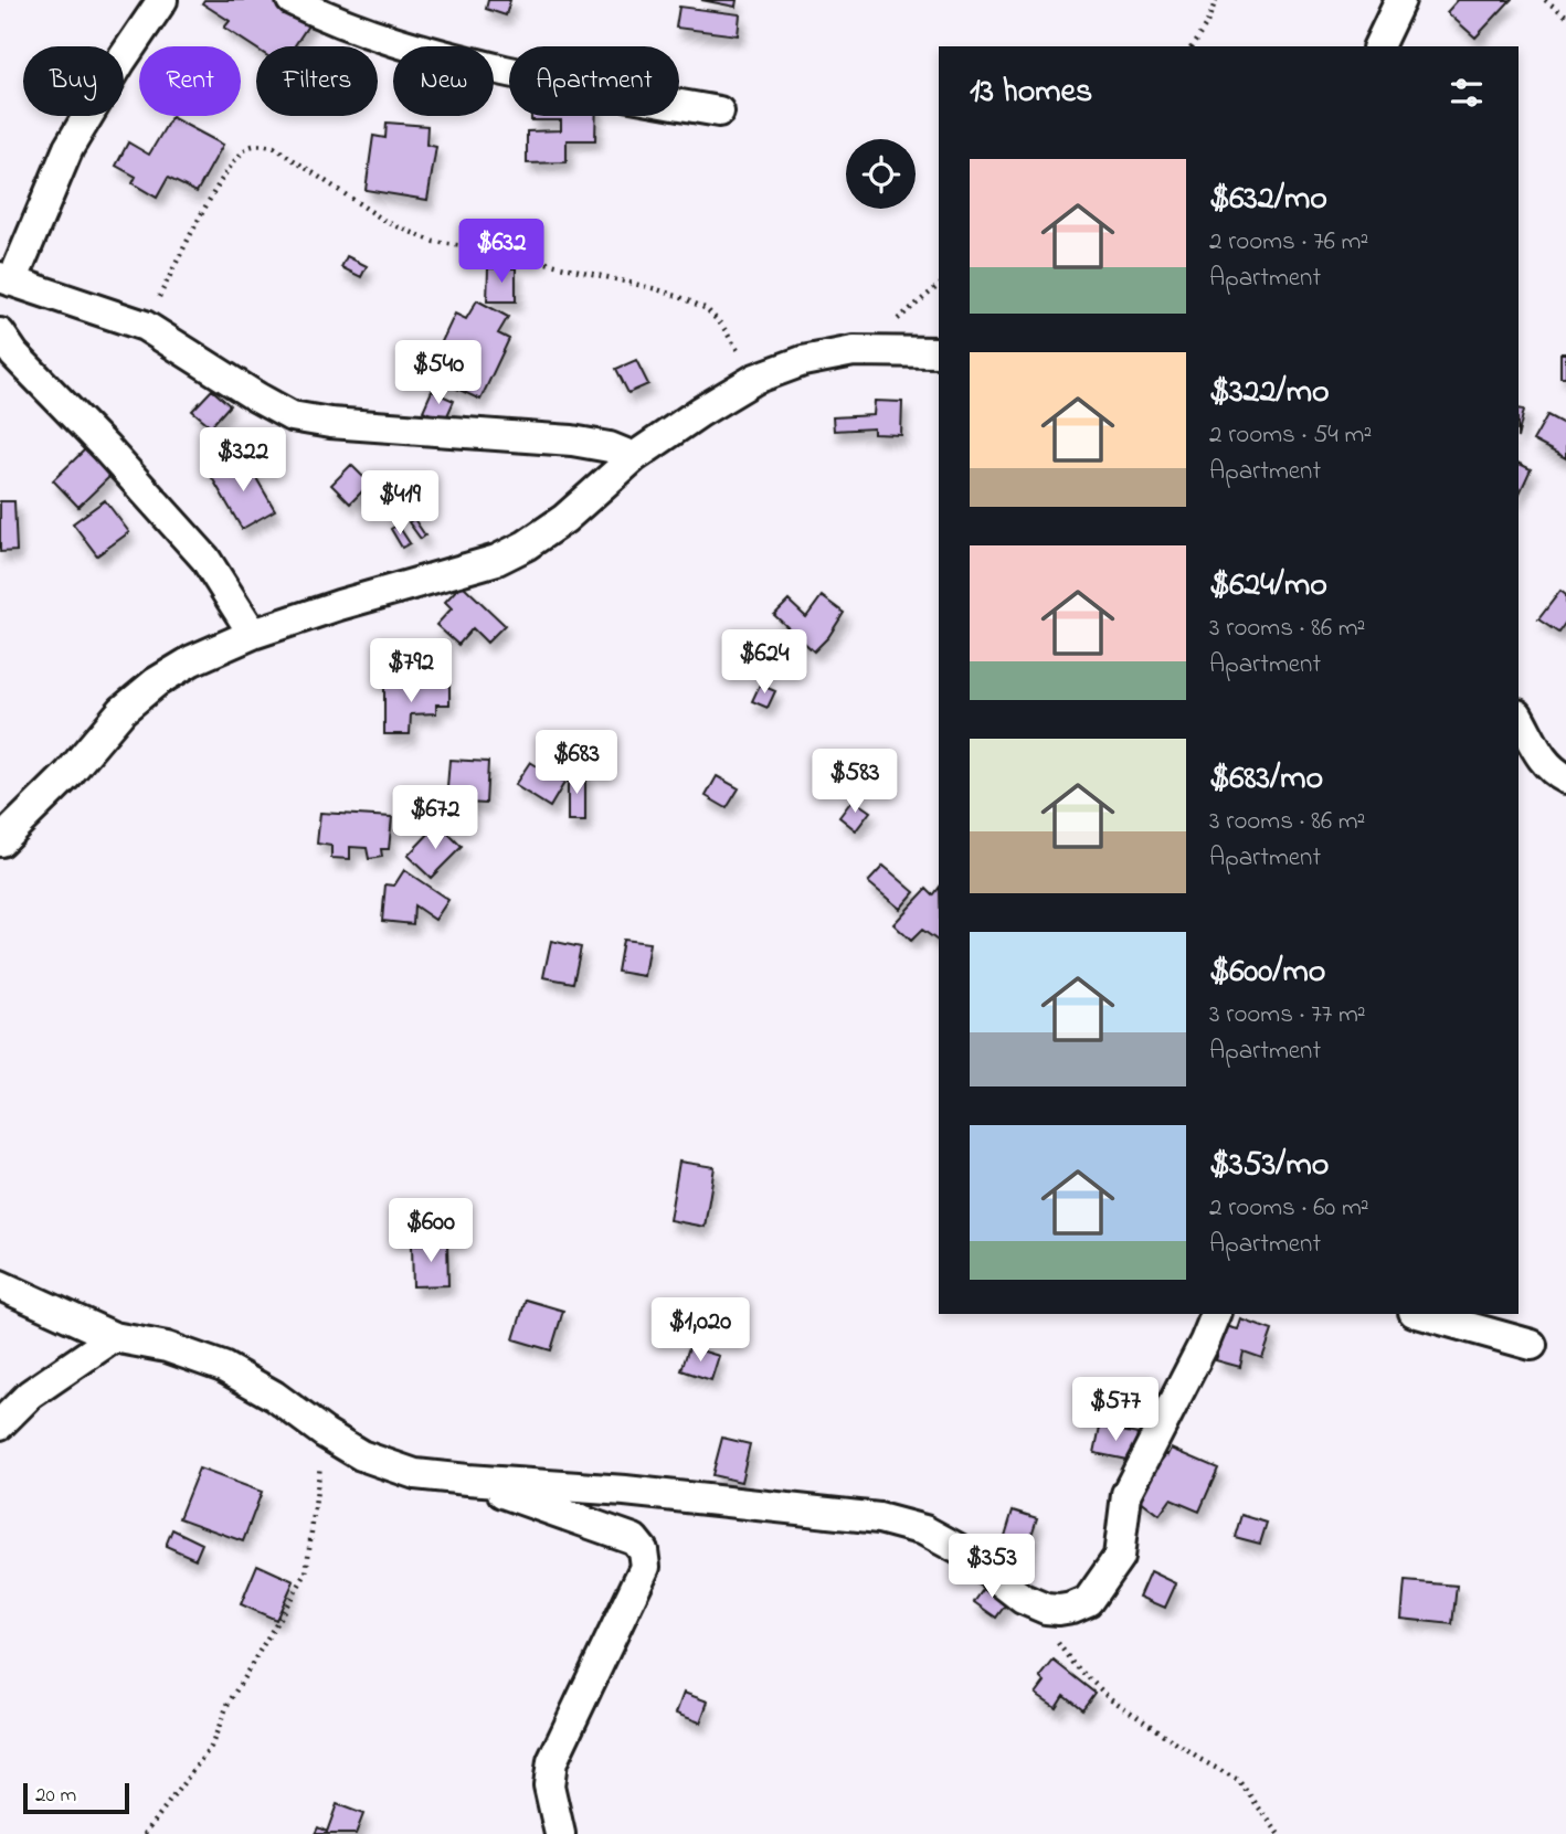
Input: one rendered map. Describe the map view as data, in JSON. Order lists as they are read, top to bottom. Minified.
{"scale_bar":"20 m","page":{"chip":["Buy","Rent","Filters","New","Apartment"],"heading":"13 homes","list":[{"name":"$632/mo","note":"2 rooms · 76 m² · Apartment"},{"name":"$322/mo","note":"2 rooms · 54 m² · Apartment"},{"name":"$624/mo","note":"3 rooms · 86 m² · Apartment"},{"name":"$683/mo","note":"3 rooms · 86 m² · Apartment"},{"name":"$600/mo","note":"3 rooms · 77 m² · Apartment"},{"name":"$353/mo","note":"2 rooms · 60 m² · Apartment"}],"price":["$632","$540","$322","$419","$624","$792","$683","$583","$672","$600","$1,020","$577","$353"],"scale":"20 m"}}
